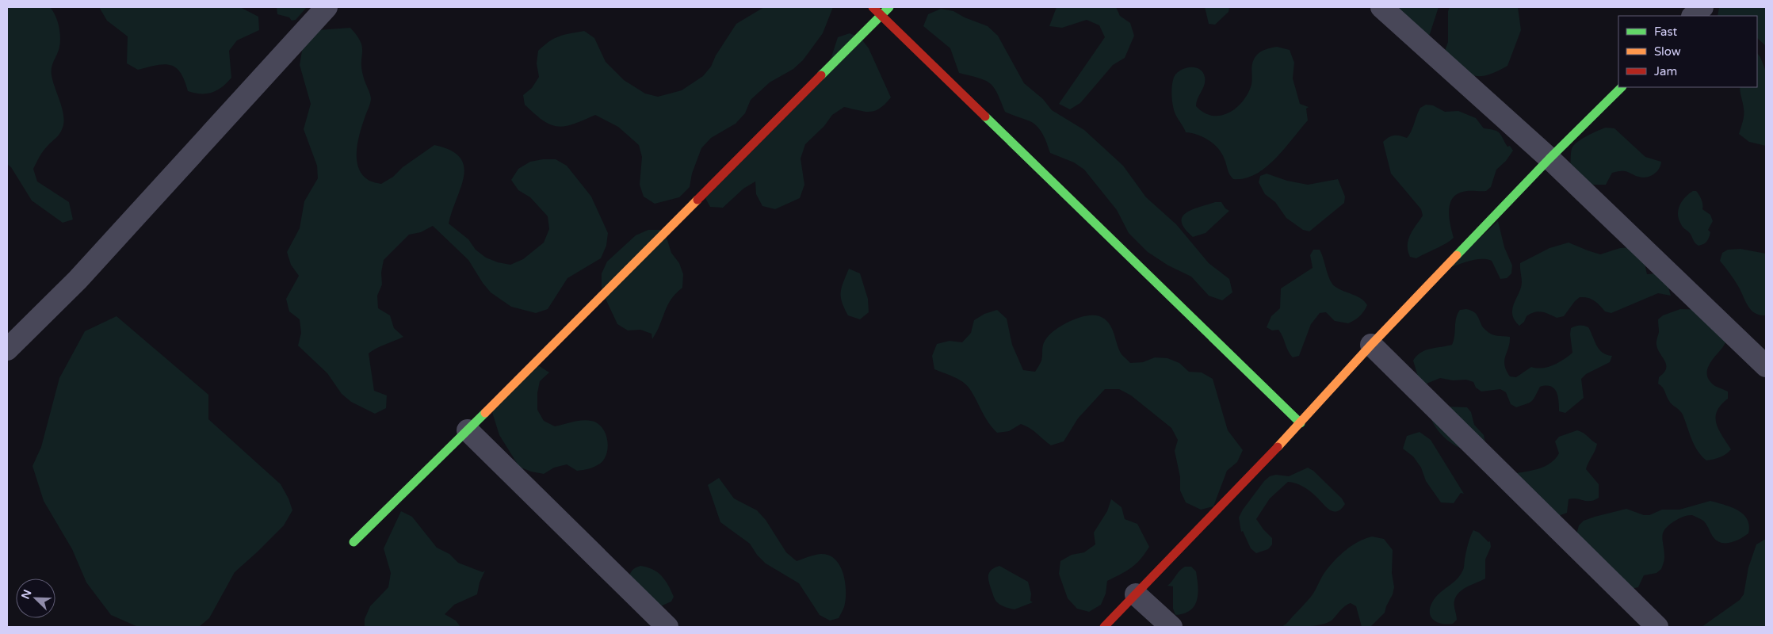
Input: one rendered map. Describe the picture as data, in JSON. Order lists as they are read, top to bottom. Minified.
{"legend":["Fast","Slow","Jam"],"north":"top left"}
